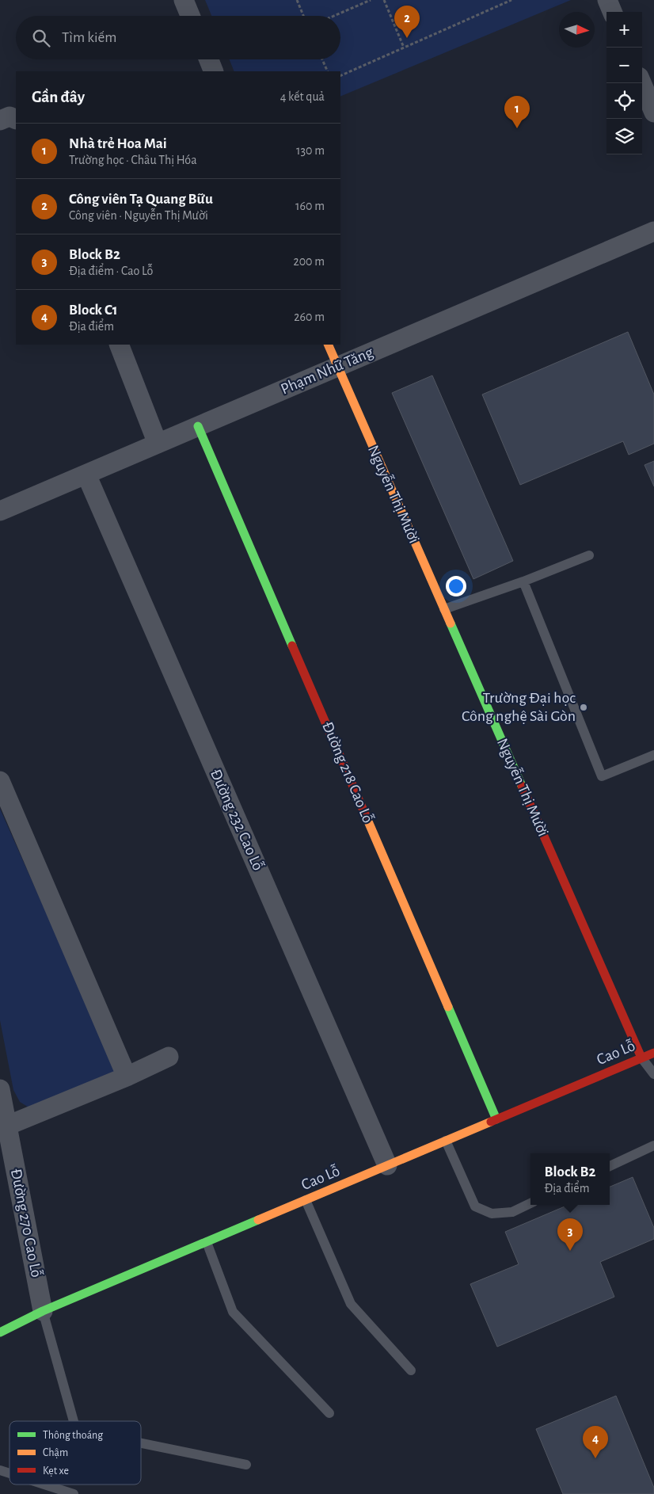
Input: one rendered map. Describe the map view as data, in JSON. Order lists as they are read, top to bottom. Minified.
{"streets":{"street":["Phạm Nhữ Tăng","Nguyễn Thị Mười","Đường 218 Cao Lỗ","Đường 232 Cao Lỗ","Cao Lỗ","Đường 270 Cao Lỗ"]},"crossings":[["Phạm Nhữ Tăng","Nguyễn Thị Mười"],["Phạm Nhữ Tăng","Đường 218 Cao Lỗ"],["Phạm Nhữ Tăng","Đường 232 Cao Lỗ"],["Nguyễn Thị Mười","Cao Lỗ"],["Đường 218 Cao Lỗ","Cao Lỗ"],["Đường 232 Cao Lỗ","Cao Lỗ"],["Cao Lỗ","Đường 270 Cao Lỗ"]],"places":["Trường Đại học Công nghệ Sài Gòn"],"legend":["Thông thoáng","Chậm","Kẹt xe"],"north":"right","page":{"pins":["2","1","3","4"],"map_buttons":["+","−"],"search":"Tìm kiếm","heading":["Gần đây","4 kết quả"],"list":[{"mark":"1","name":"Nhà trẻ Hoa Mai","note":"Trường học · Châu Thị Hóa","value":"130 m"},{"mark":"2","name":"Công viên Tạ Quang Bữu","note":"Công viên · Nguyễn Thị Mười","value":"160 m"},{"mark":"3","name":"Block B2","note":"Địa điểm · Cao Lỗ","value":"200 m"},{"mark":"4","name":"Block C1","note":"Địa điểm","value":"260 m"}],"popup":["Block B2","Địa điểm"]}}
